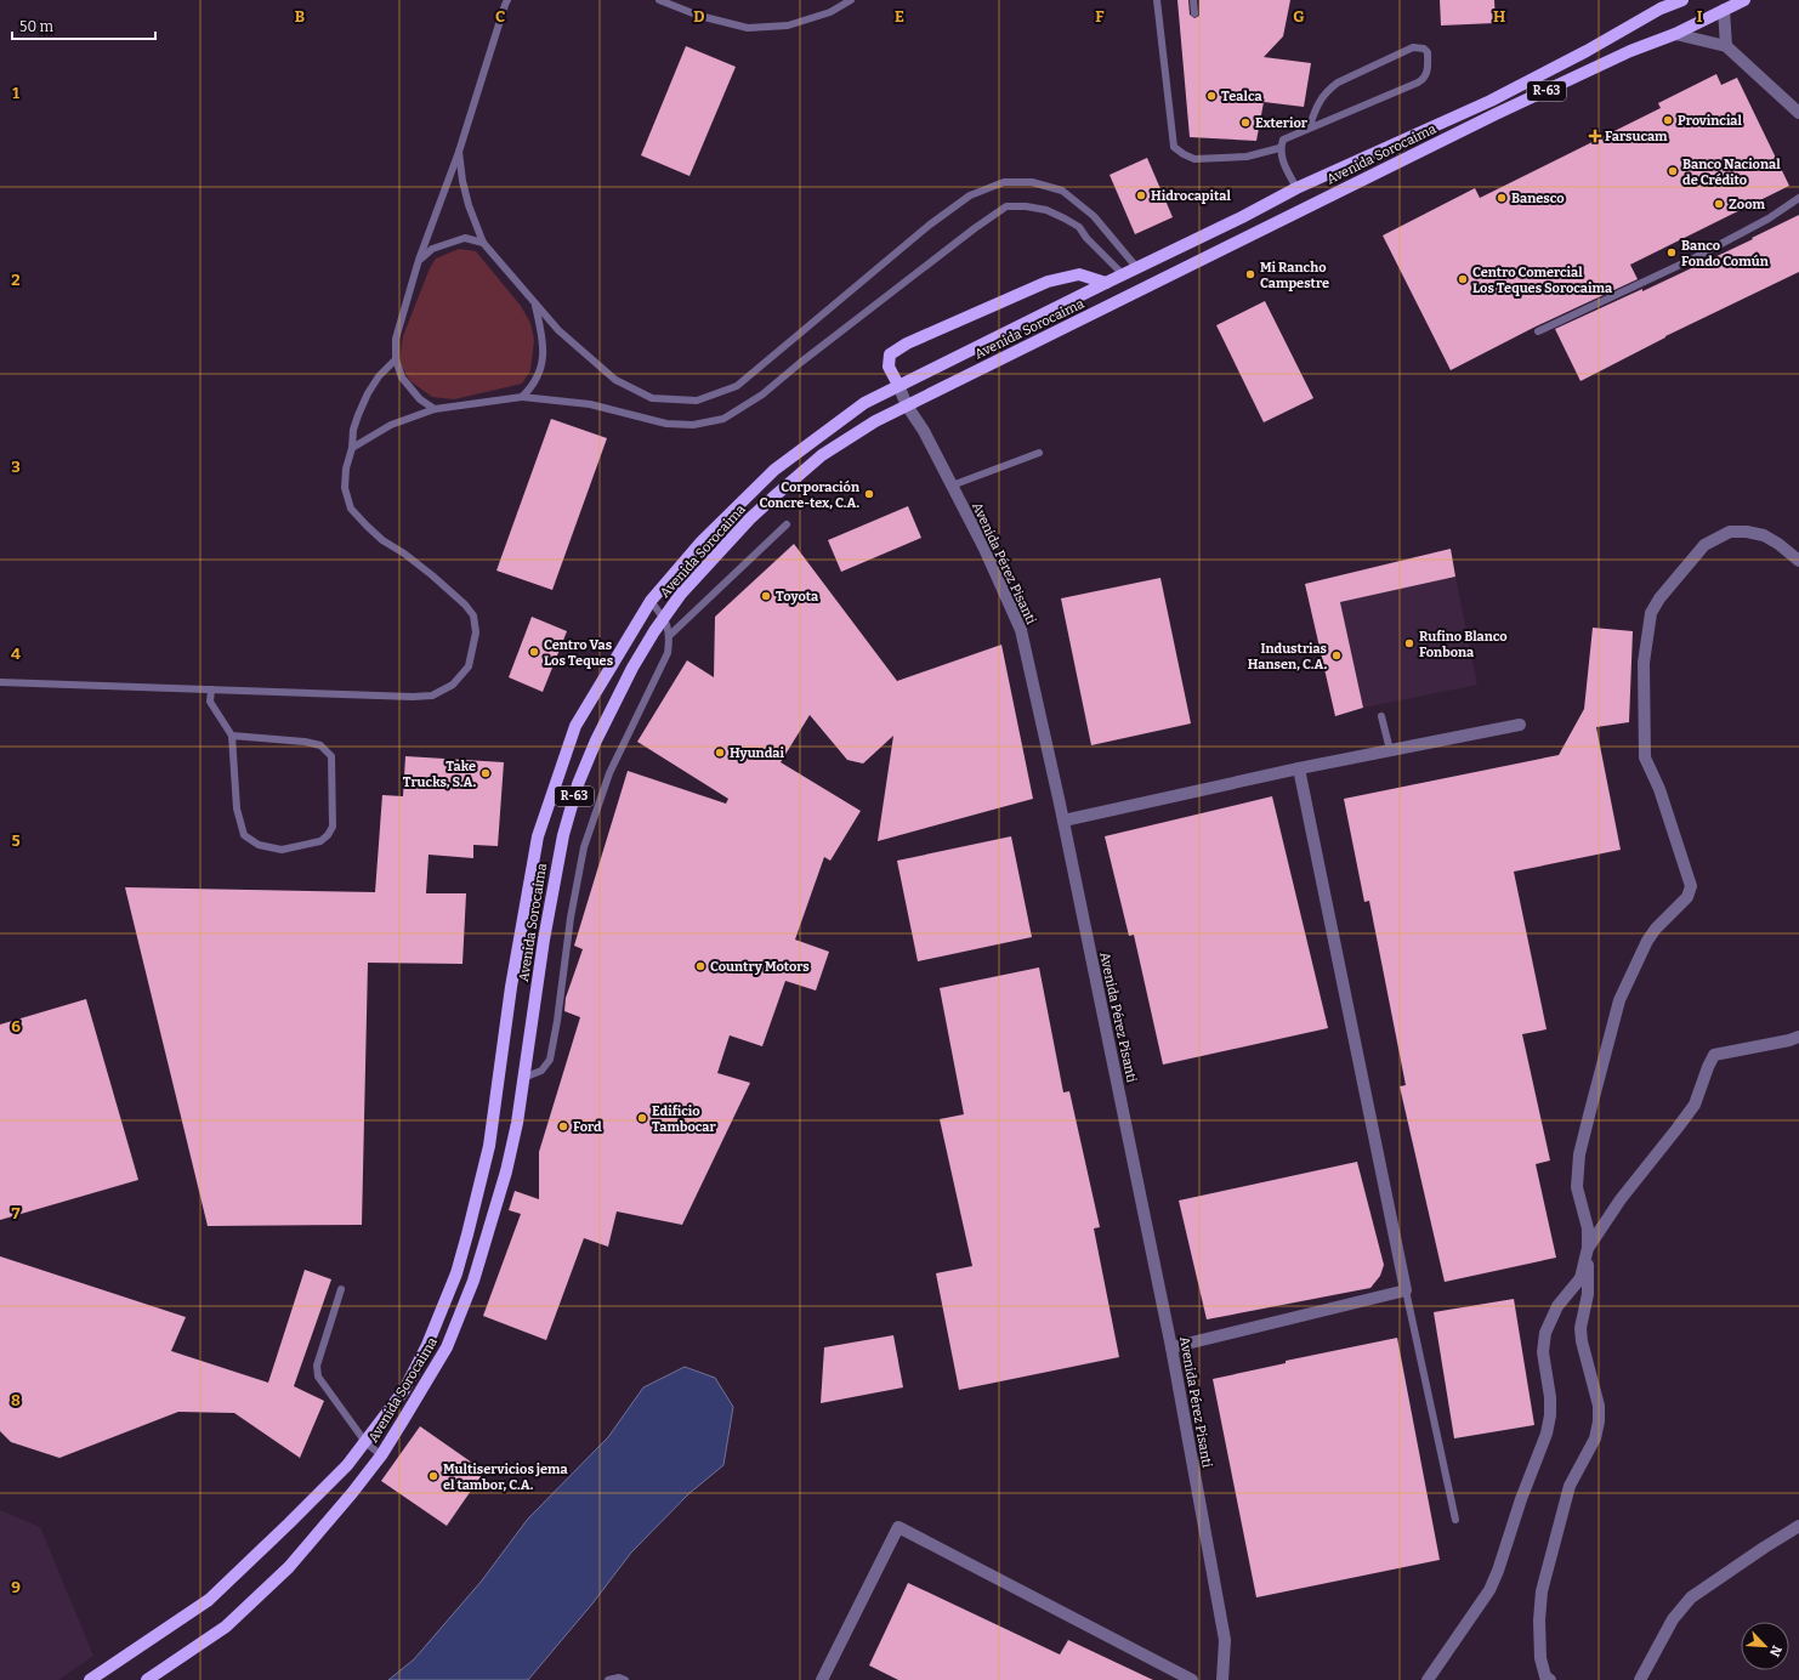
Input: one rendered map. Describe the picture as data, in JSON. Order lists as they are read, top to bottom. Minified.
{"streets":{"main road":["R-63","Avenida Sorocaima"],"street":["Avenida Pérez Pisanti"]},"crossings":[["Avenida Sorocaima","Avenida Pérez Pisanti"]],"places":{"other":["Tealca","Provincial","Exterior","Banco Nacional de Crédito","Hidrocapital","Banesco","Zoom","Banco Fondo Común","Mi Rancho Campestre","Centro Comercial Los Teques Sorocaima","Corporación Concre-tex, C.A.","Toyota","Rufino Blanco Fonbona","Centro Vas Los Teques","Industrias Hansen, C.A.","Hyundai","Take Trucks, S.A.","Country Motors","Edificio Tambocar","Ford","Multiservicios jema el tambor, C.A."],"health":["Farsucam"]},"scale_bar":"50 m","north":"bottom right","grid":{"columns":["B","C","D","E","F","G","H","I"],"rows":["1","2","3","4","5","6","7","8","9"]}}
